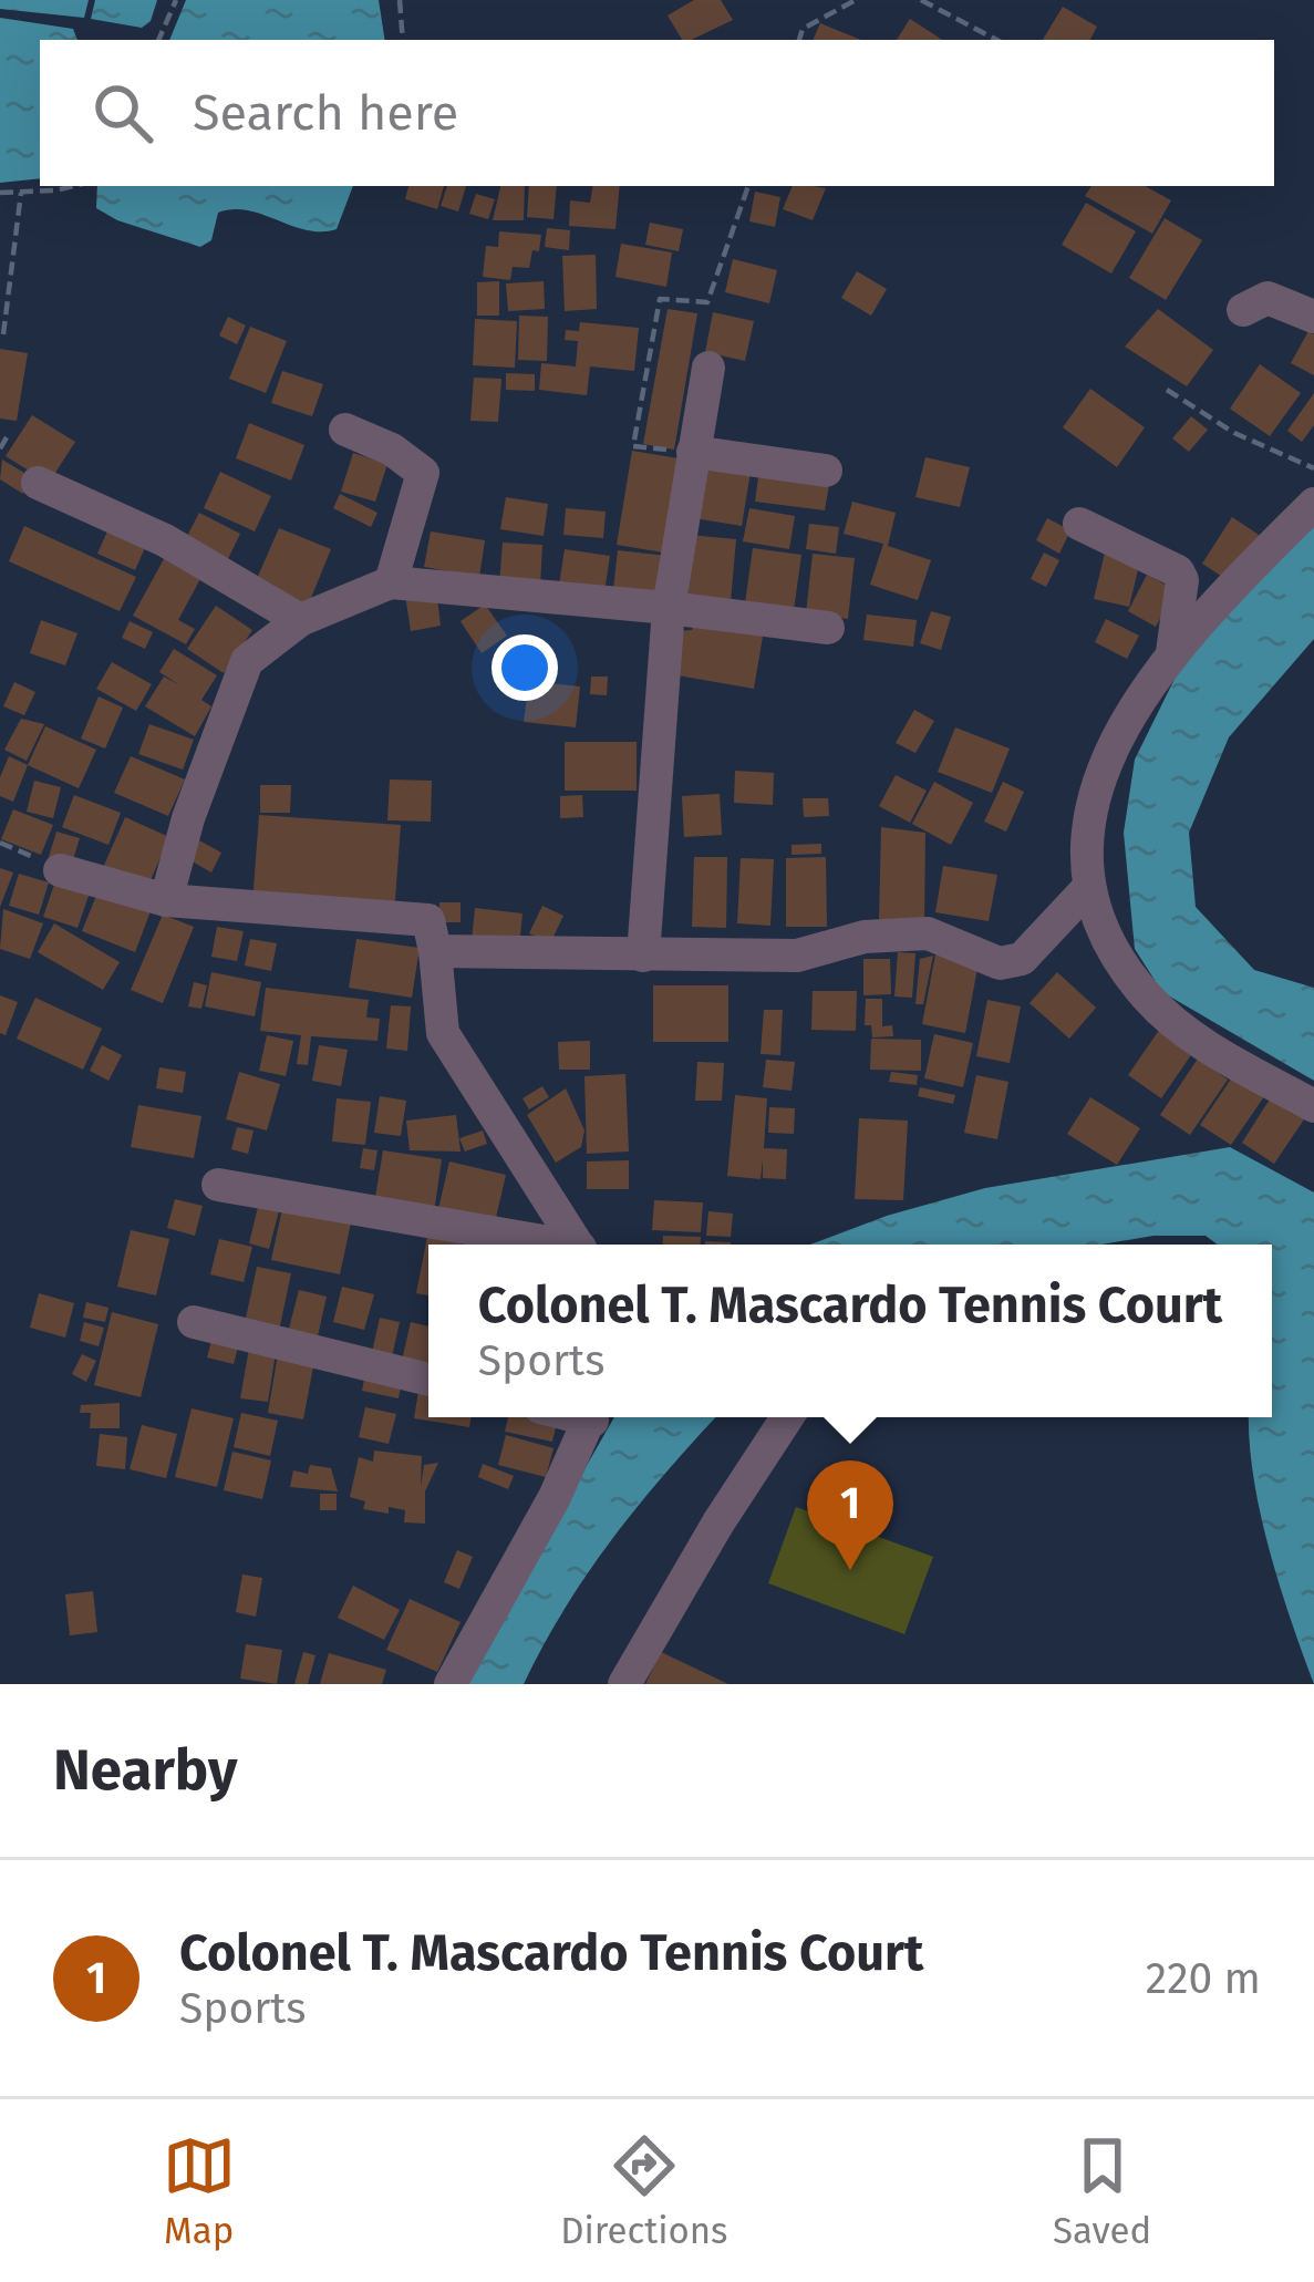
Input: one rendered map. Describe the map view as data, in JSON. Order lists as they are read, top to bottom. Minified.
{"page":{"search":"Search here","popup":["Colonel T. Mascardo Tennis Court","Sports"],"pins":"1","heading":"Nearby","list":[{"mark":"1","name":"Colonel T. Mascardo Tennis Court","note":"Sports","value":"220 m"}],"nav":["Map","Directions","Saved"]}}
